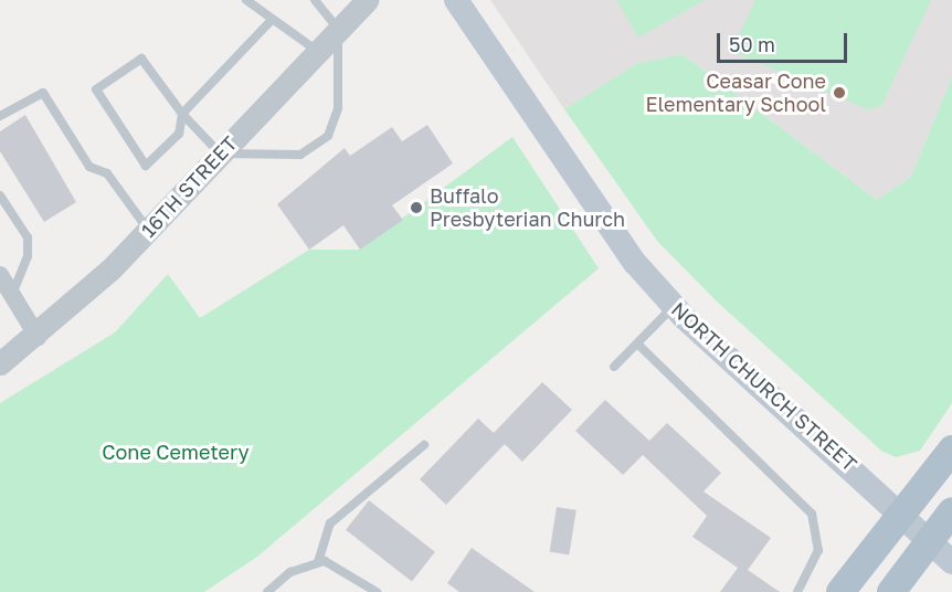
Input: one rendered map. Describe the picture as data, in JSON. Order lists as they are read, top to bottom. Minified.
{"streets":{"main road":["NORTH CHURCH STREET"],"street":["16TH STREET"]},"parks":["Cone Cemetery"],"places":["Ceasar Cone Elementary School","Buffalo Presbyterian Church"],"scale_bar":"50 m"}
